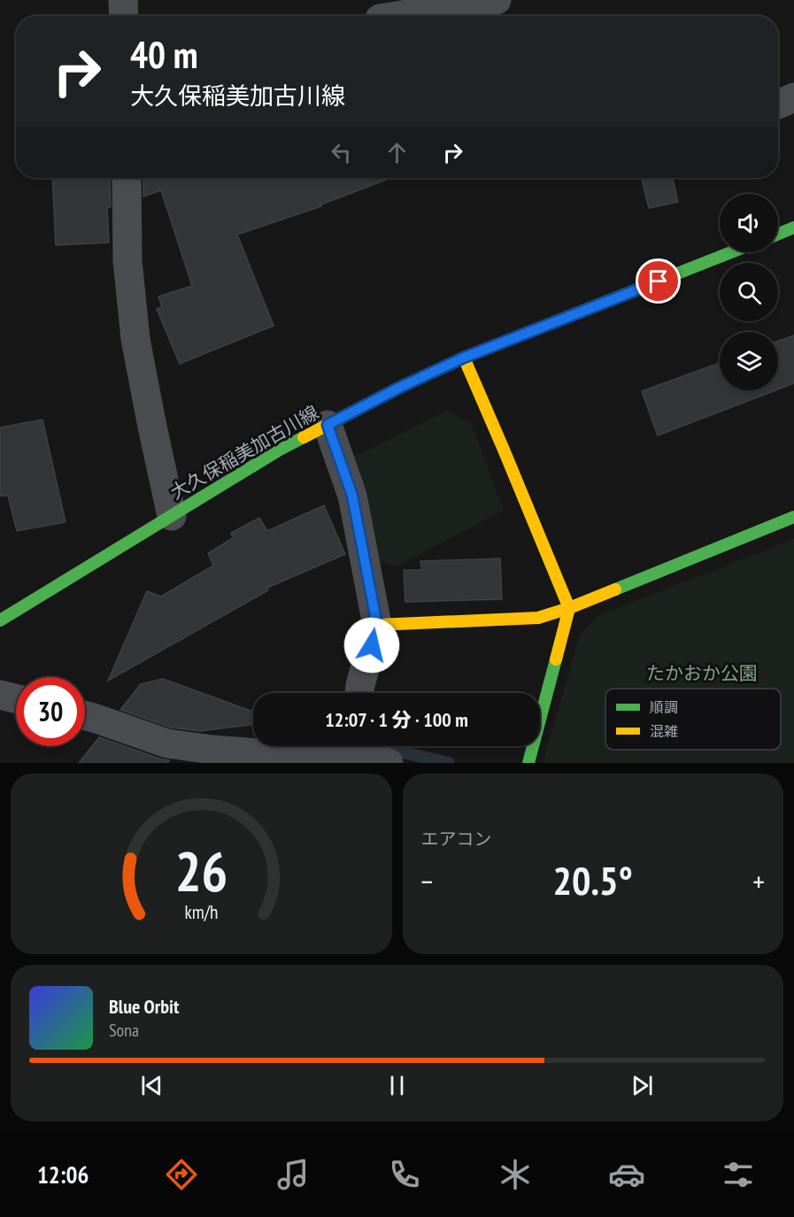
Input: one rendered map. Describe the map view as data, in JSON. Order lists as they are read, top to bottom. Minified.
{"streets":{"main road":["大久保稲美加古川線"]},"parks":["たかおか公園"],"legend":["順調","混雑"],"page":{"turn":["40 m","大久保稲美加古川線"],"limit":"30","trip":"12:07 · 1 分 · 100 m","tile":"エアコン","heat":["−","20.5°","+"],"song":["Blue Orbit","Sona"],"tabs":"12:06","gauge":["26","km/h"]}}
